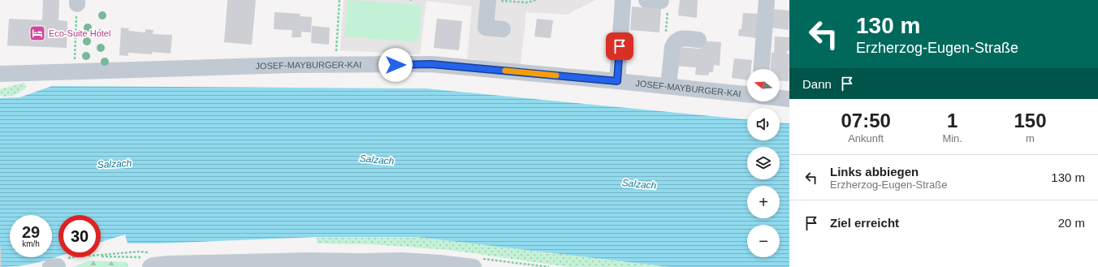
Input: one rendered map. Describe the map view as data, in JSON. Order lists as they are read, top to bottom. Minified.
{"streets":{"street":["JOSEF-MAYBURGER-KAI"]},"water":["Salzach"],"places":{"hotel":["Eco-Suite Hotel"]},"north":"left","page":{"turn":["130 m","Erzherzog-Eugen-Straße"],"then":"Dann","map_buttons":["+","−"],"eta":["07:50","Ankunft","1","Min.","150","m"],"list":[{"name":"Links abbiegen","note":"Erzherzog-Eugen-Straße","value":"130 m"},{"name":"Ziel erreicht","value":"20 m"}],"speed":"29 km/h","limit":"30"}}
